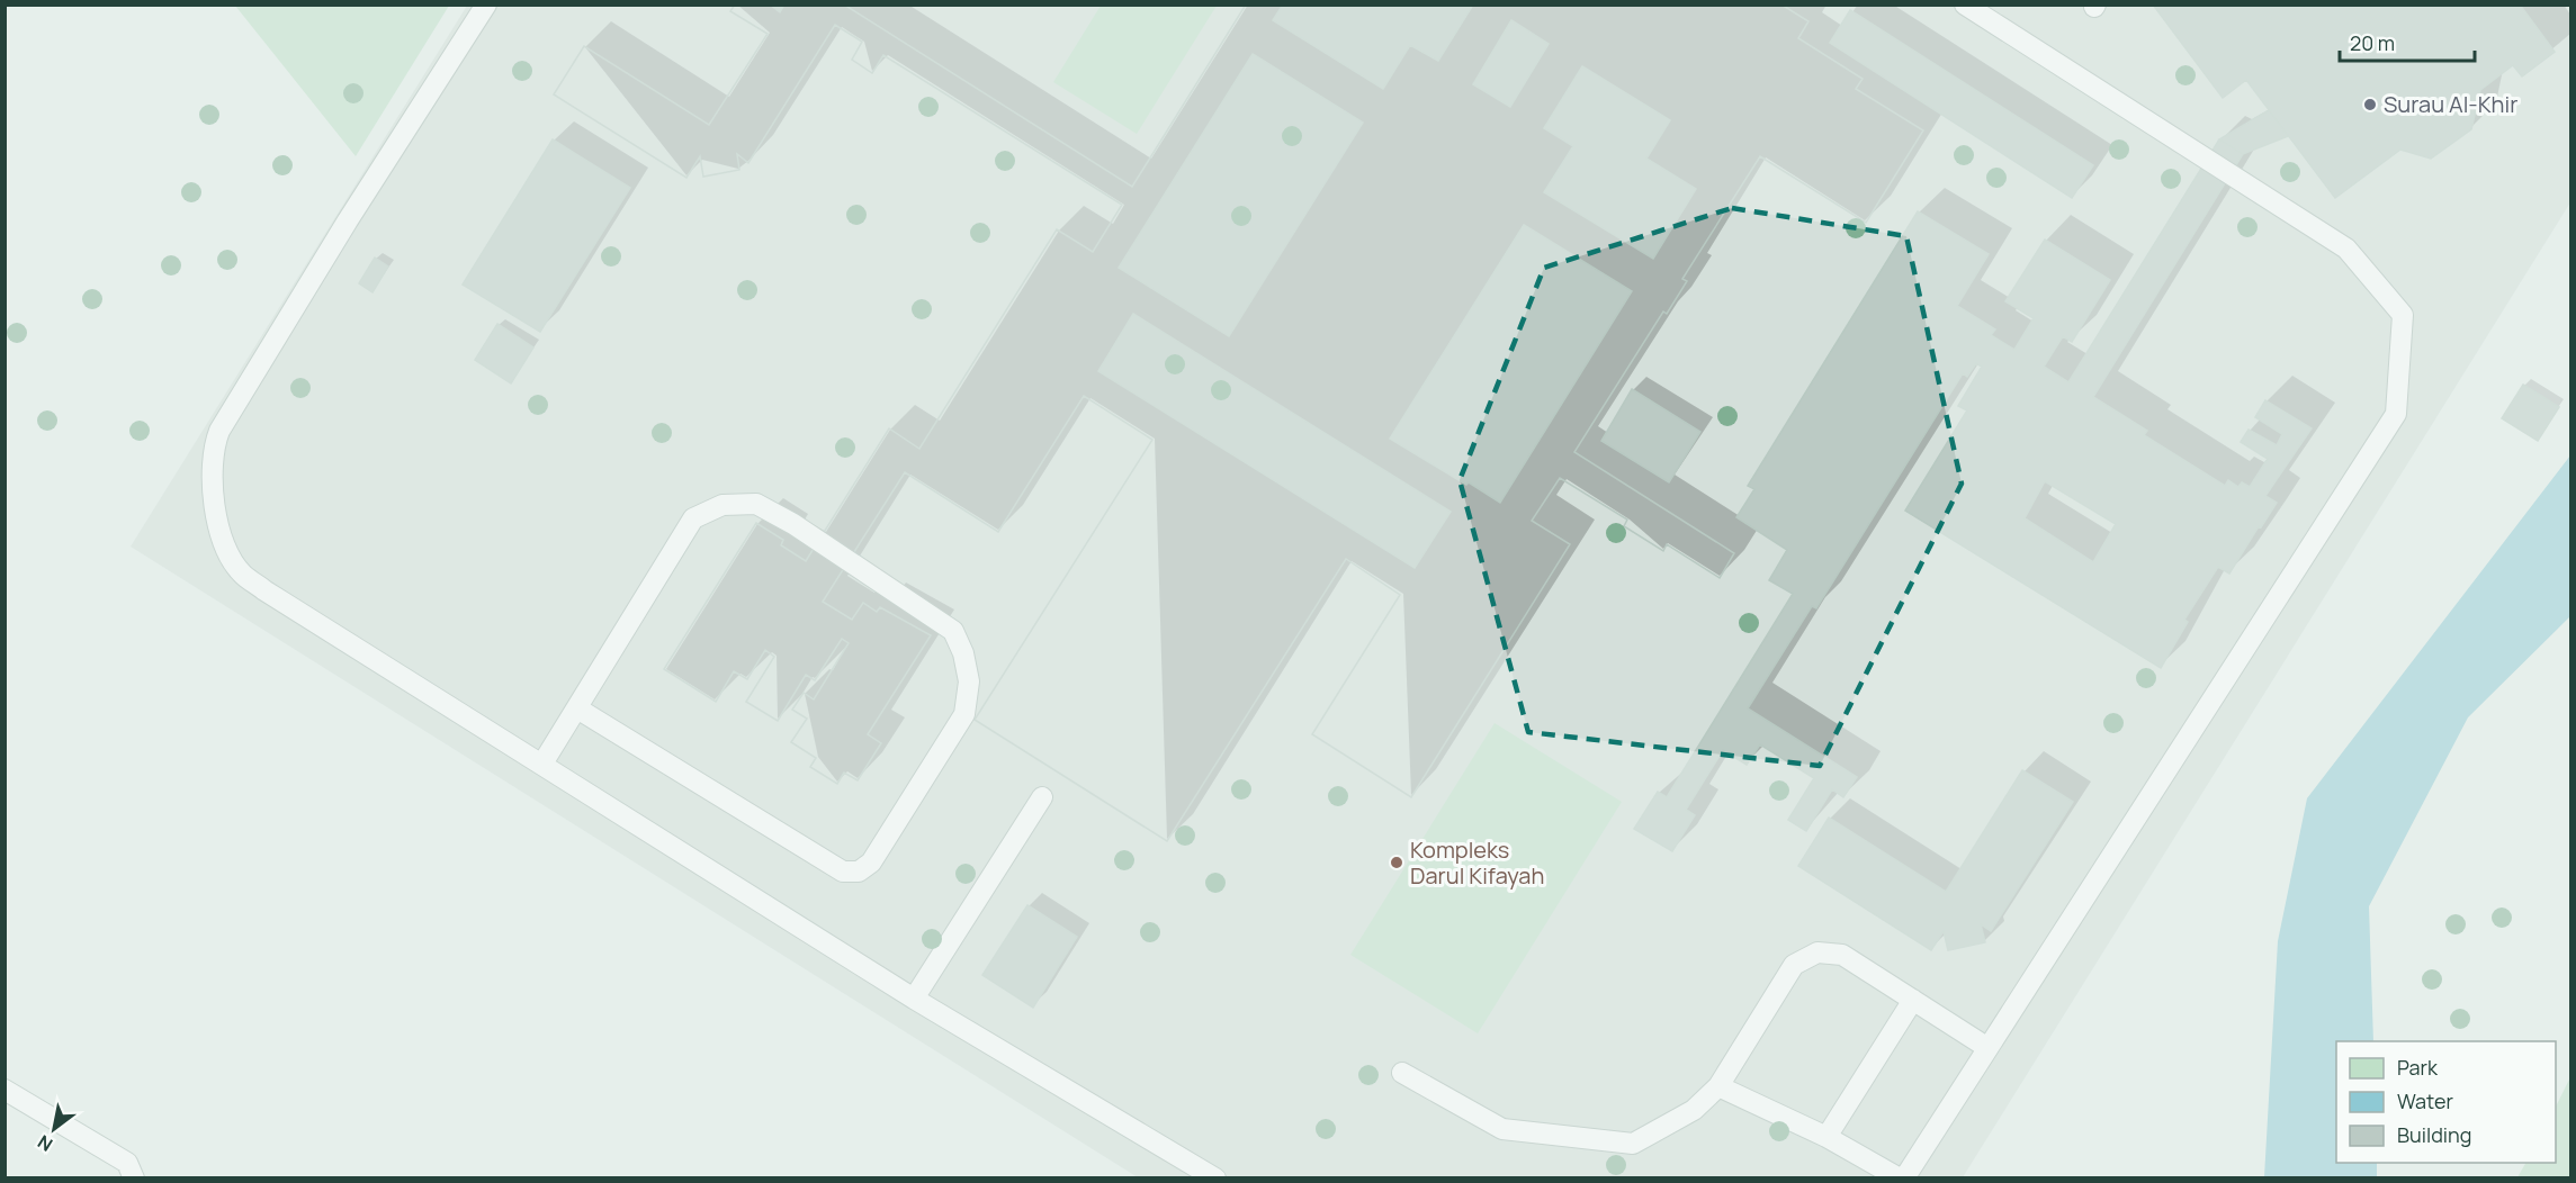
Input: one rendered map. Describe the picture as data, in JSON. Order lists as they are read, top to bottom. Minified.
{"places":["Surau Al-Khir","Kompleks Darul Kifayah"],"legend":["Park","Water","Building"],"scale_bar":"20 m","north":"bottom left"}
